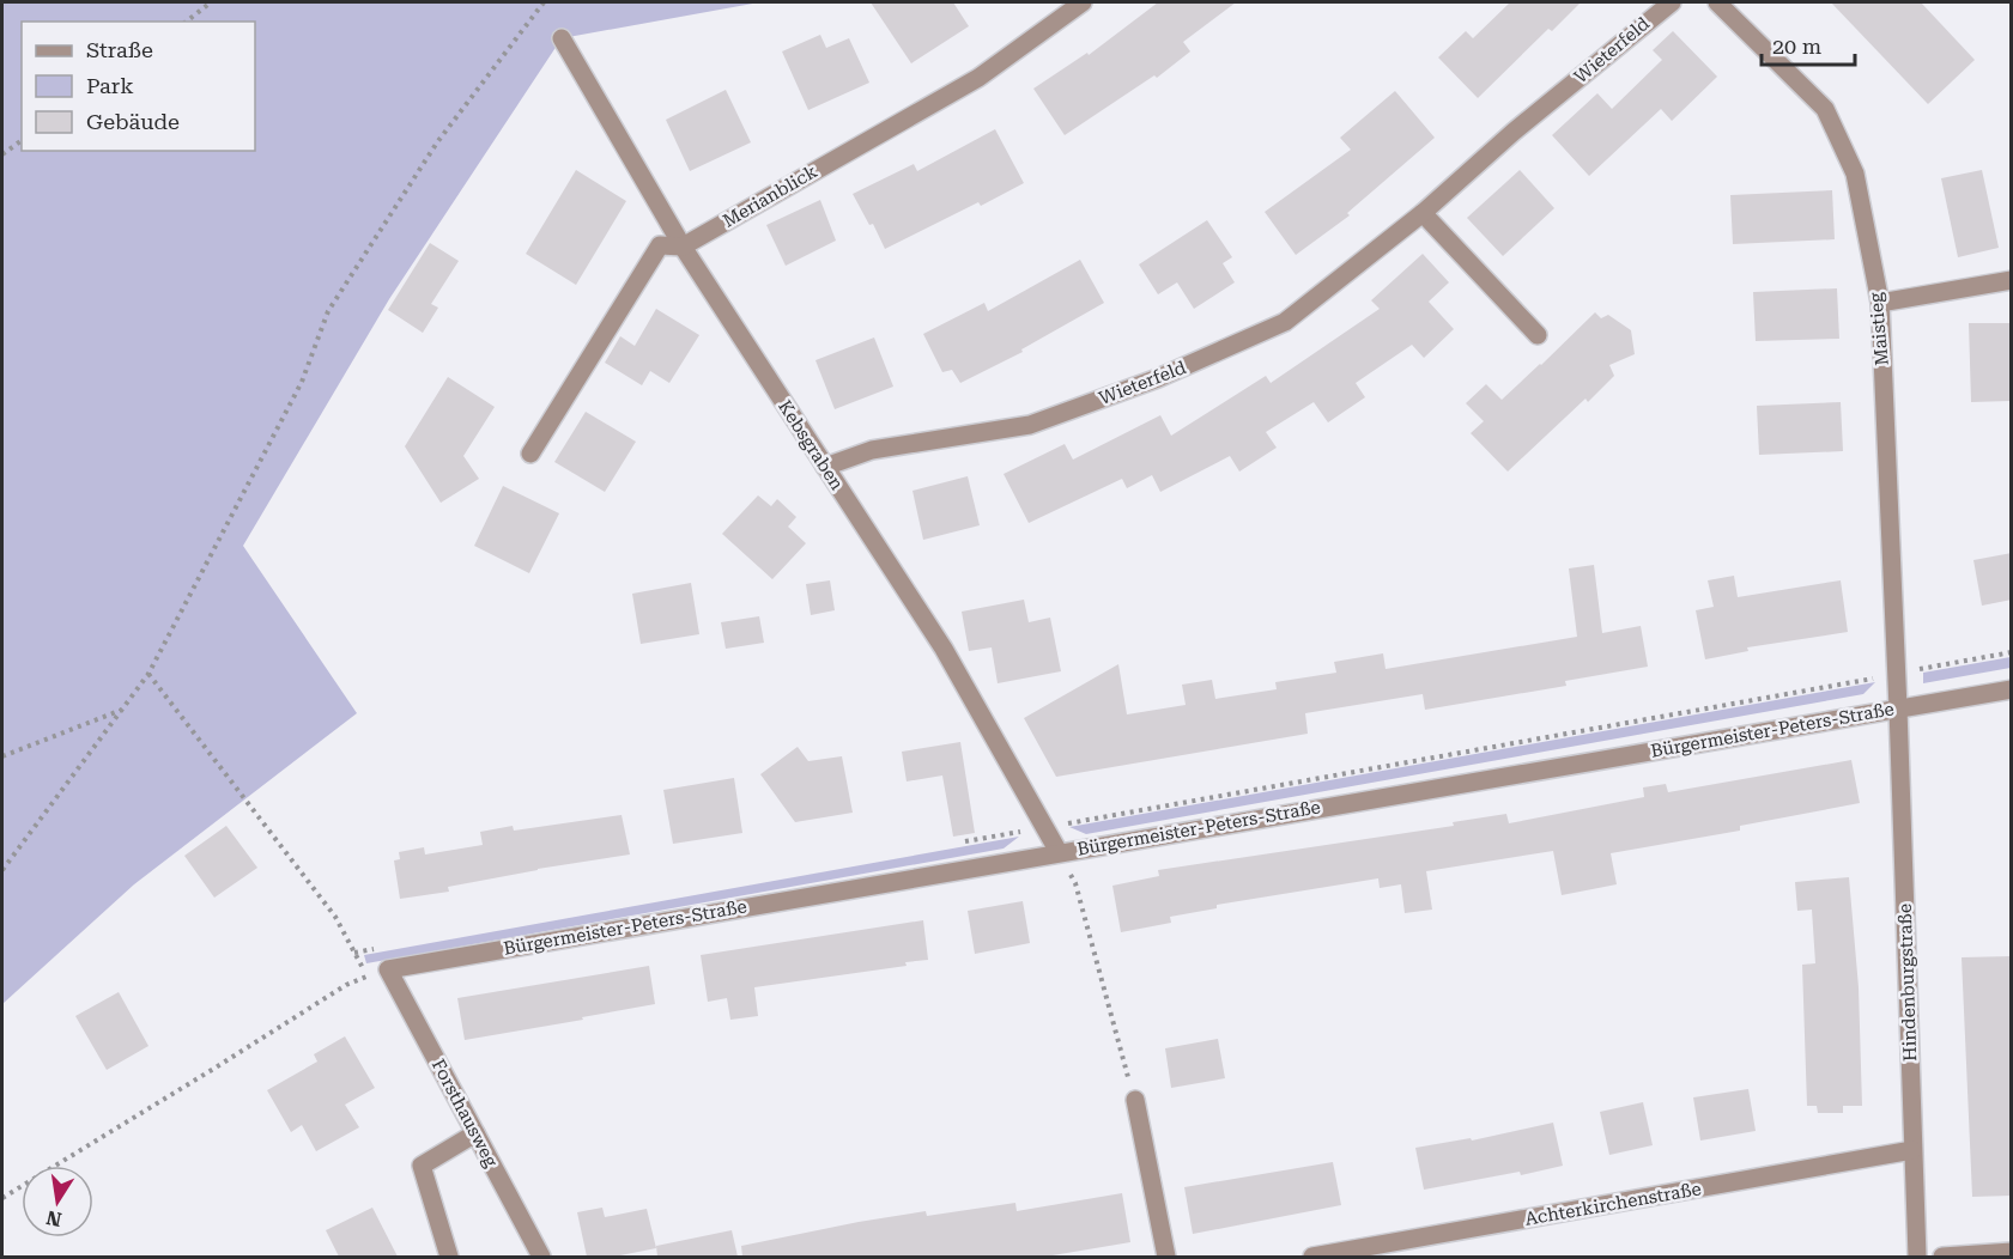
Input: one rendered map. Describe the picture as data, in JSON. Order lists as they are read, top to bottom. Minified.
{"streets":{"street":["Wieterfeld","Merianblick","Maistieg","Kebsgraben","Bürgermeister-Peters-Straße","Hindenburgstraße","Forsthausweg","Achterkirchenstraße"]},"crossings":[["Wieterfeld","Kebsgraben"],["Merianblick","Kebsgraben"],["Maistieg","Bürgermeister-Peters-Straße"],["Maistieg","Hindenburgstraße"],["Kebsgraben","Bürgermeister-Peters-Straße"],["Bürgermeister-Peters-Straße","Hindenburgstraße"],["Bürgermeister-Peters-Straße","Forsthausweg"],["Hindenburgstraße","Achterkirchenstraße"]],"legend":["Straße","Park","Gebäude"],"scale_bar":"20 m","north":"bottom"}
